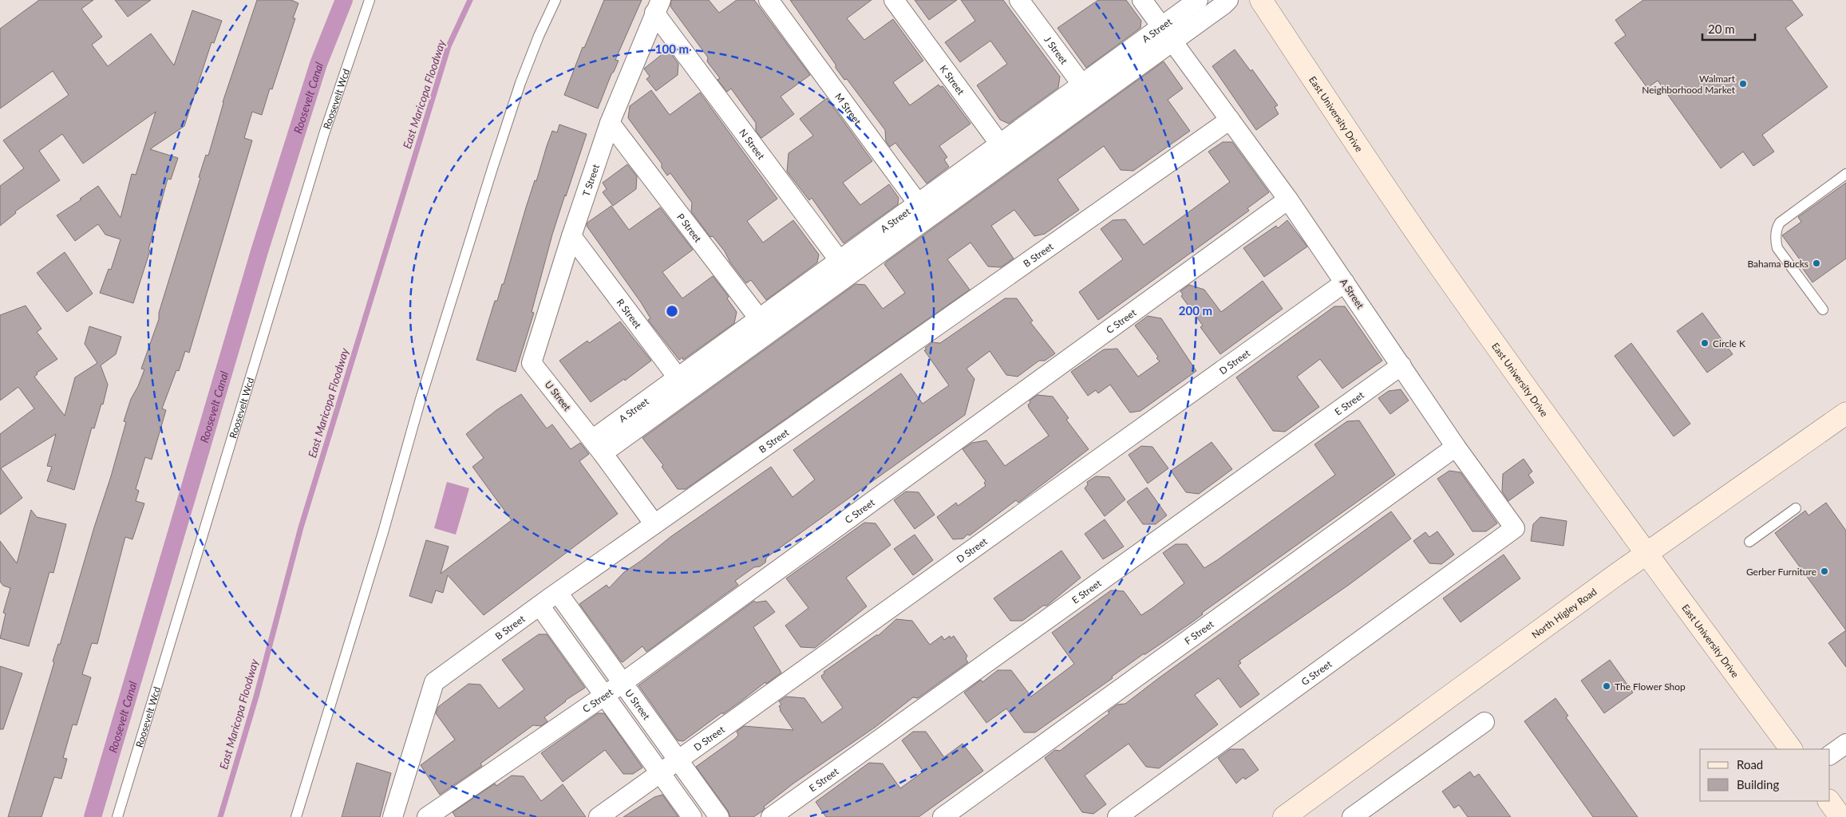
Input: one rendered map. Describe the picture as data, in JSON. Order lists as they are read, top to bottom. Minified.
{"streets":{"main road":["East University Drive","North Higley Road"],"street":["A Street","J Street","K Street","M Street","N Street","T Street","P Street","B Street","R Street","C Street","D Street","U Street","E Street","F Street","G Street"],"lane":["Roosevelt Wcd"]},"crossings":[["A Street","J Street"],["A Street","K Street"],["A Street","M Street"],["A Street","N Street"],["A Street","P Street"],["A Street","B Street"],["A Street","R Street"],["A Street","C Street"],["A Street","D Street"],["A Street","U Street"],["A Street","E Street"],["A Street","F Street"],["A Street","G Street"],["East University Drive","North Higley Road"],["N Street","T Street"],["T Street","P Street"],["T Street","R Street"],["T Street","U Street"],["B Street","U Street"],["C Street","U Street"],["D Street","U Street"]],"water":["East Maricopa Floodway","Roosevelt Canal"],"places":["Walmart Neighborhood Market","Bahama Bucks","Circle K","Gerber Furniture","The Flower Shop"],"legend":["Road","Building"],"scale_bar":"20 m","rings":["100 m","200 m"]}
